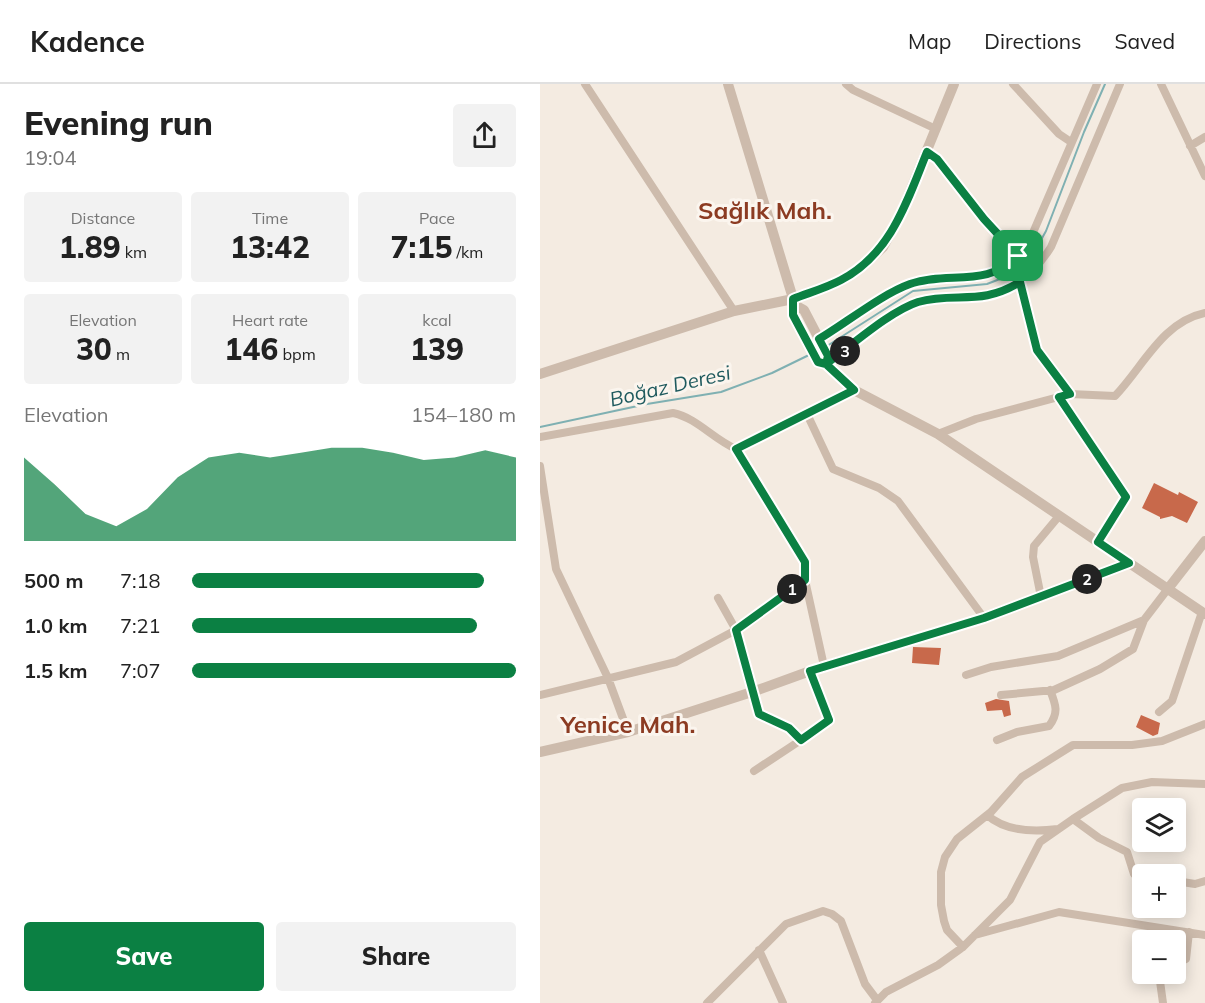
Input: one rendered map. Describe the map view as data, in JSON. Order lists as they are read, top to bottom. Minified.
{"districts":["Sağlık Mah.","Yenice Mah."],"water":["Boğaz Deresi"],"page":{"header":"Kadence","nav":["Map","Directions","Saved"],"heading":["Evening run","19:04"],"stats":[["Distance","1.89 km"],["Time","13:42"],["Pace","7:15 /km"],["Elevation","30 m"],["Heart rate","146 bpm"],["kcal","139"]],"pins":["3","2","1"],"chart":["Elevation","154–180 m"],"list":[{"name":"500 m","note":"7:18"},{"name":"1.0 km","note":"7:21"},{"name":"1.5 km","note":"7:07"}],"map_buttons":["+","−"],"buttons":["Save","Share"]}}
